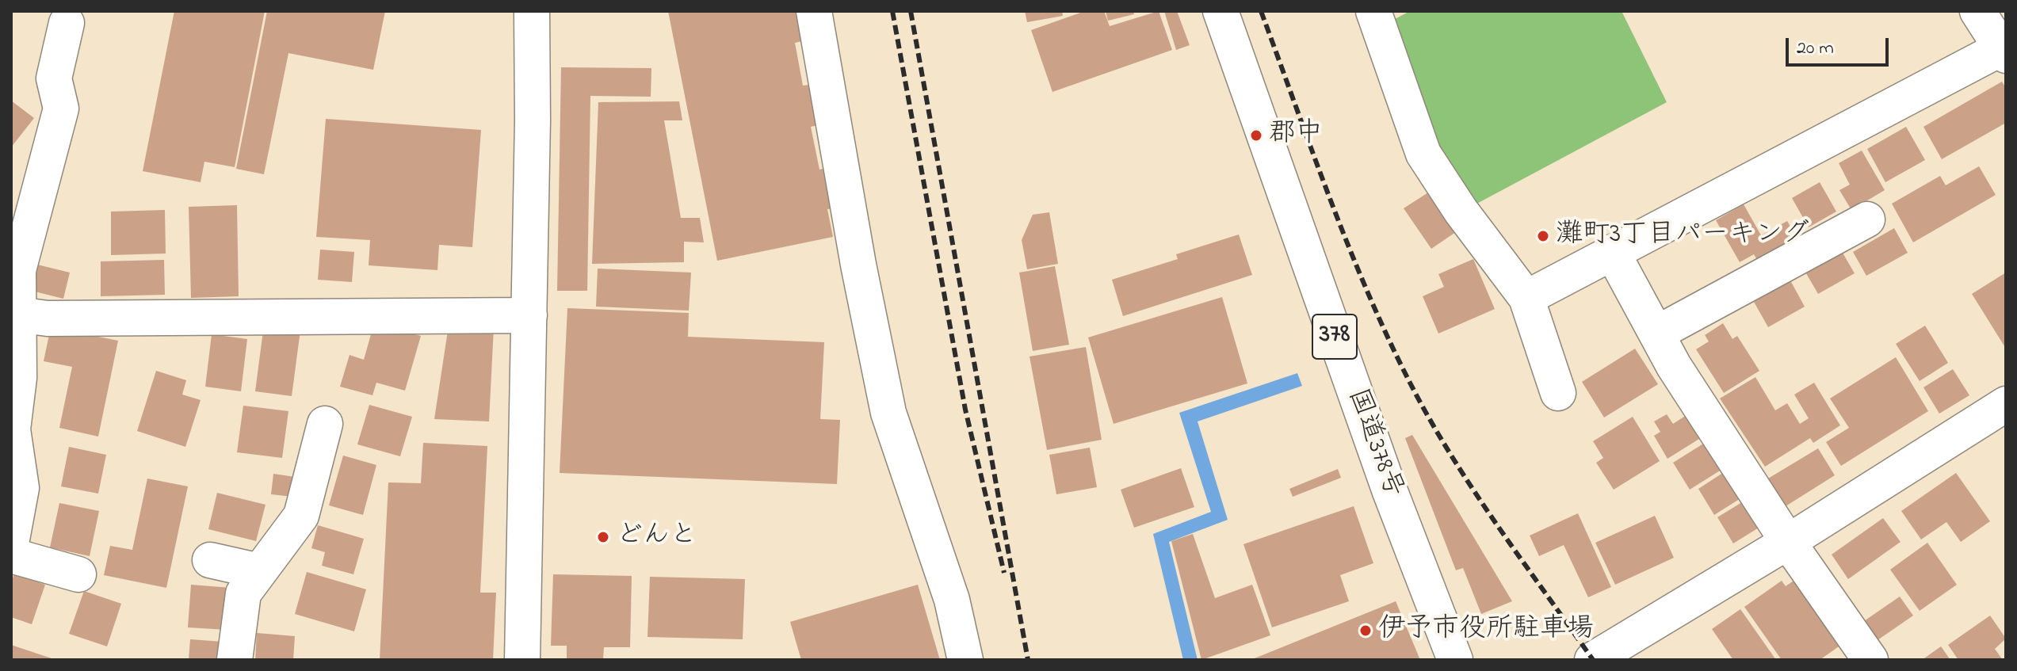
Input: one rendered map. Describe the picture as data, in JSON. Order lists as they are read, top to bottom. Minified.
{"streets":{"main road":["378","国道378号"]},"places":["郡中","灘町3丁目パーキング","どんと","伊予市役所駐車場"],"scale_bar":"20 m"}
